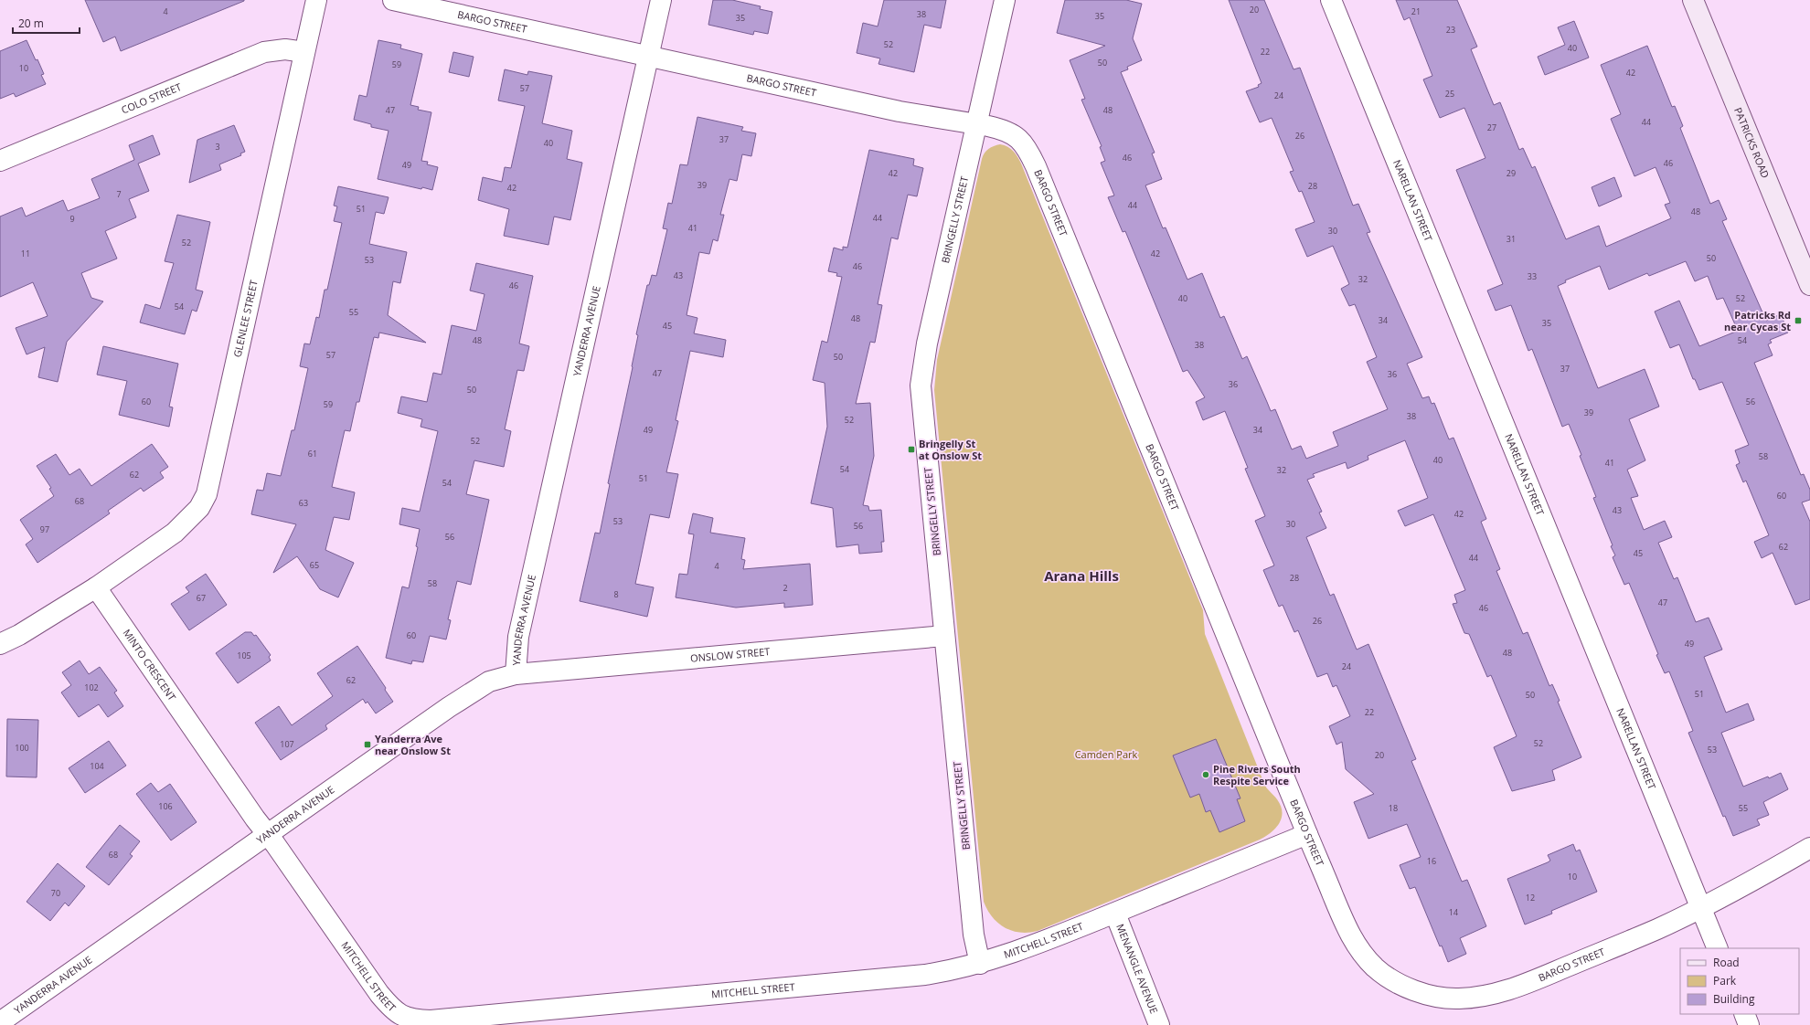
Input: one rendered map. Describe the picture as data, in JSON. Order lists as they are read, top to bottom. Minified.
{"streets":{"main road":["PATRICKS ROAD"],"street":["BARGO STREET","COLO STREET","NARELLAN STREET","BRINGELLY STREET","GLENLEE STREET","YANDERRA AVENUE","ONSLOW STREET","MINTO CRESCENT","MITCHELL STREET","MENANGLE AVENUE"]},"crossings":[["BARGO STREET","NARELLAN STREET"],["BARGO STREET","BRINGELLY STREET"],["BARGO STREET","YANDERRA AVENUE"],["BARGO STREET","MITCHELL STREET"],["COLO STREET","GLENLEE STREET"],["BRINGELLY STREET","ONSLOW STREET"],["BRINGELLY STREET","MITCHELL STREET"],["GLENLEE STREET","MINTO CRESCENT"],["YANDERRA AVENUE","ONSLOW STREET"],["YANDERRA AVENUE","MINTO CRESCENT"],["YANDERRA AVENUE","MITCHELL STREET"],["MINTO CRESCENT","MITCHELL STREET"],["MITCHELL STREET","MENANGLE AVENUE"]],"districts":["Arana Hills"],"parks":["Camden Park"],"places":{"transit":["Patricks Rd near Cycas St","Bringelly St at Onslow St","Yanderra Ave near Onslow St"],"other":["Pine Rivers South Respite Service"]},"house_numbers":["20","4","21","38","35","35","23","52","40","22","50","59","10","42","57","25","24","47","48","44","27","26","37","40","3","46","46","49","42","29","39","28","42","7","44","51","48","44","9","41","30","31","52","11","42","50","53","46","43","33","32","46","40","52","54","55","48","34","35","45","48","54","38","57","50","37","47","36","36","50","60","56","59","39","38","52","49","34","52","61","58","40","41","54","32","62","51","54","60","68","63","43","42","53","30","56","97","56","62","45","44","65","4","28","58","2","8","67","47","46","26","60","49","48","105","24","62","102","51","50","22","52","107","100","53","20","104","106","18","55","68","16","10","70","12","14"],"legend":["Road","Park","Building"],"scale_bar":"20 m"}
